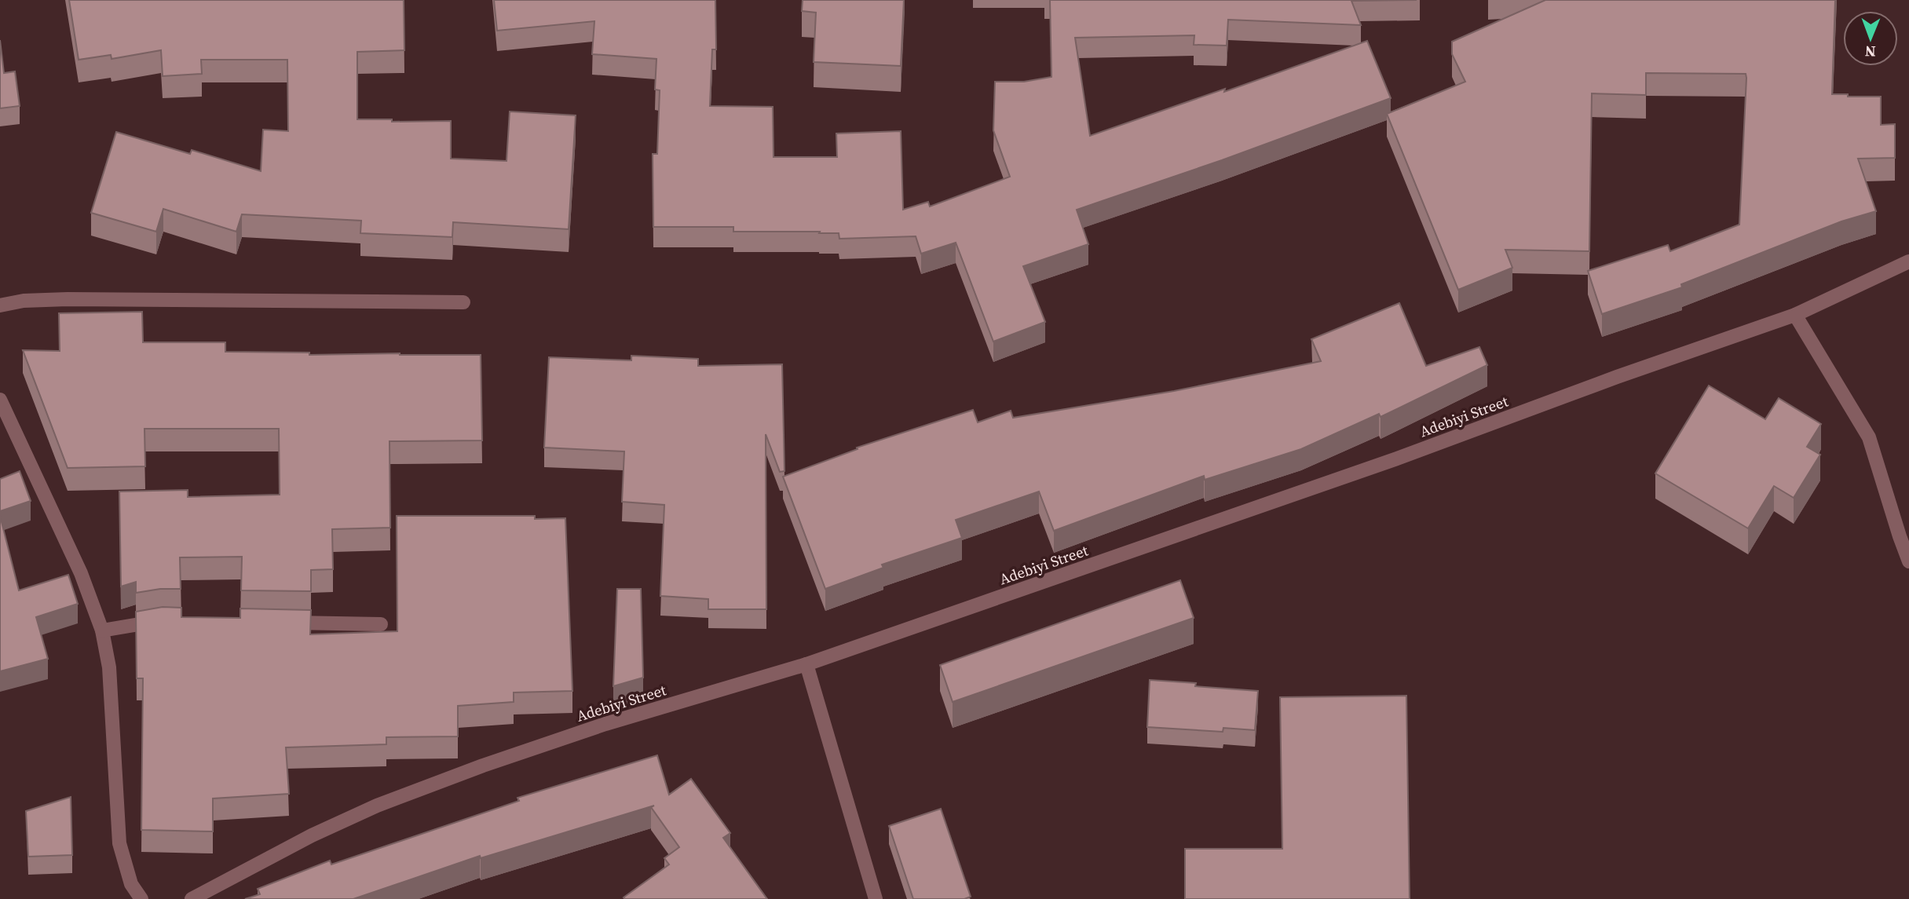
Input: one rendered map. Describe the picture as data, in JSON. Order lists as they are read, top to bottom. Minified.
{"streets":{"street":["Adebiyi Street"]},"north":"bottom"}
